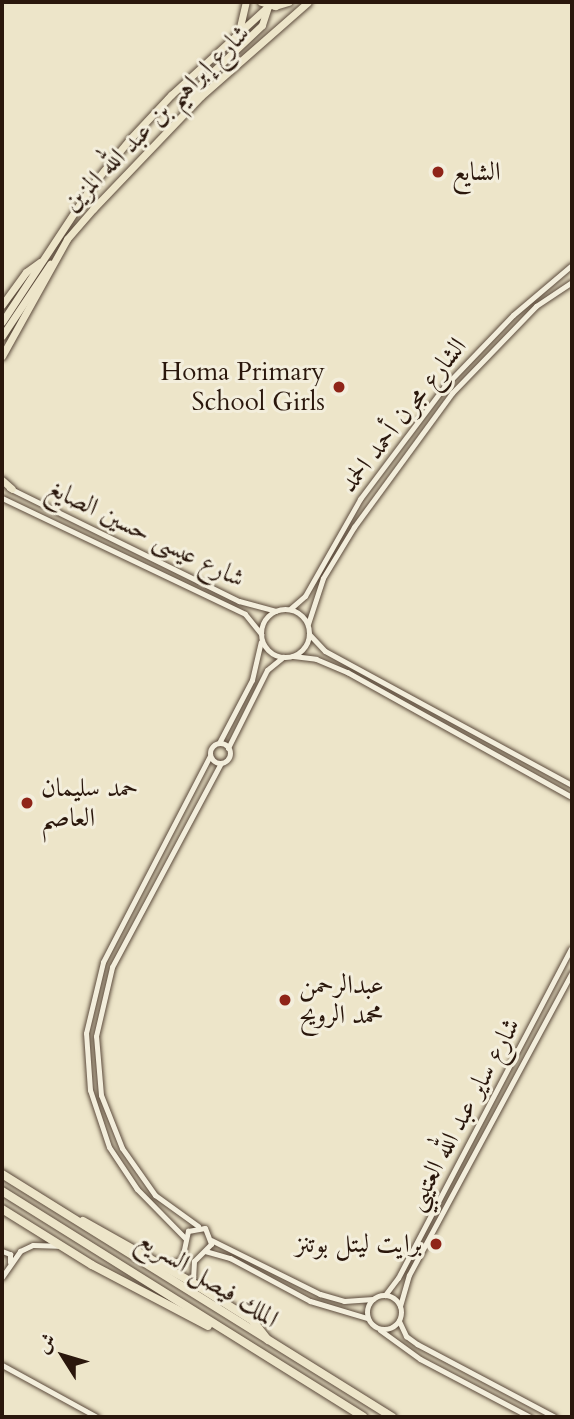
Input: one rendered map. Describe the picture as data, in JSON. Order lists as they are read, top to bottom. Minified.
{"streets":{"highway":["الملك فيصل السريع"],"main road":["شارع إبراهيم بن عبد الله المزين"],"street":["الشارع مجرن أحمد الحمد","شارع عيسى حسين الصايغ","شارع ساير عبد الله العتيبي"]},"crossings":[["الشارع مجرن أحمد الحمد","شارع عيسى حسين الصايغ"]],"places":["الشايع","Homa Primary School Girls","حمد سليمان العاصم","عبدالرحمن محمد الرويح","برايت ليتل بوتنز"],"north":"top left"}
